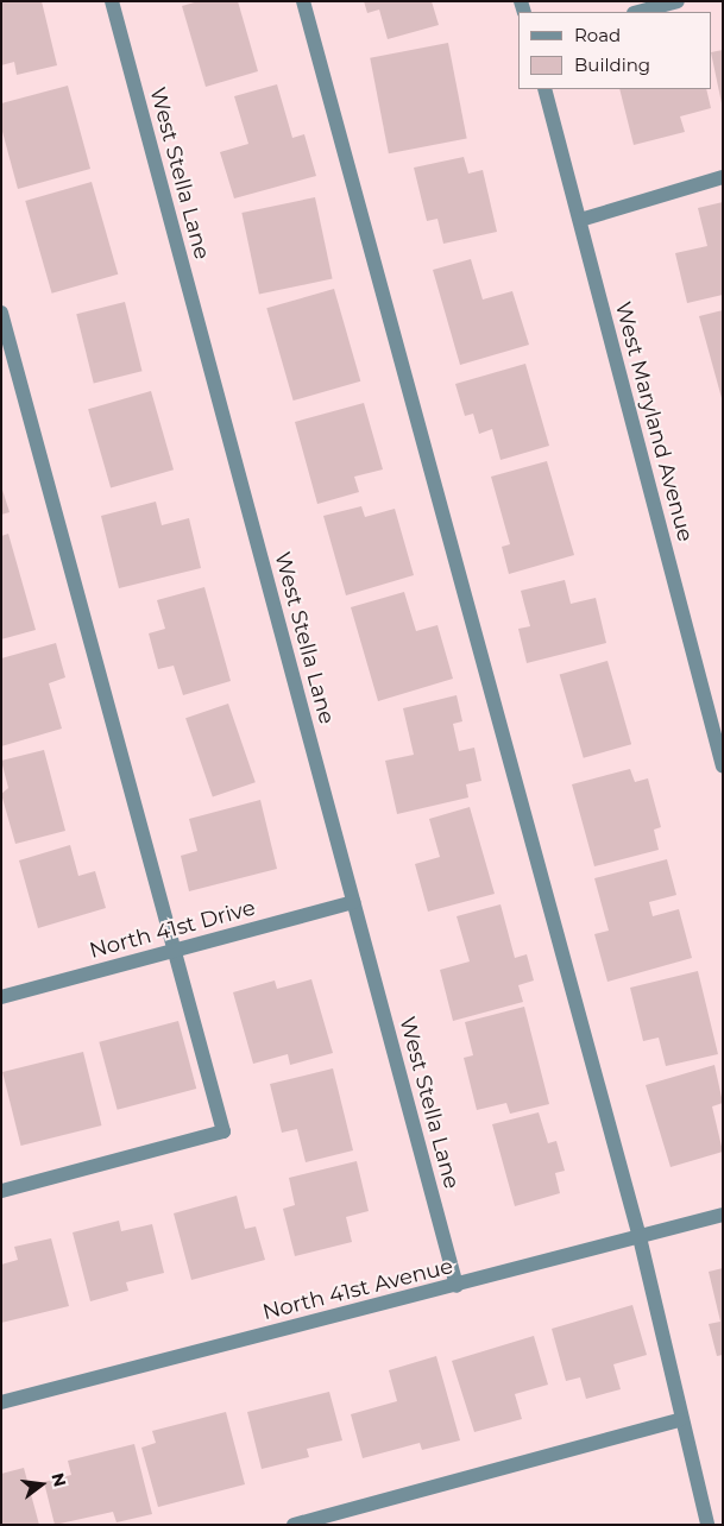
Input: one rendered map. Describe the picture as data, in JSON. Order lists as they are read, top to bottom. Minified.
{"streets":{"street":["West Stella Lane","West Maryland Avenue","North 41st Drive","North 41st Avenue"]},"crossings":[["West Stella Lane","North 41st Drive"],["West Stella Lane","North 41st Avenue"]],"legend":["Road","Building"],"north":"right"}
